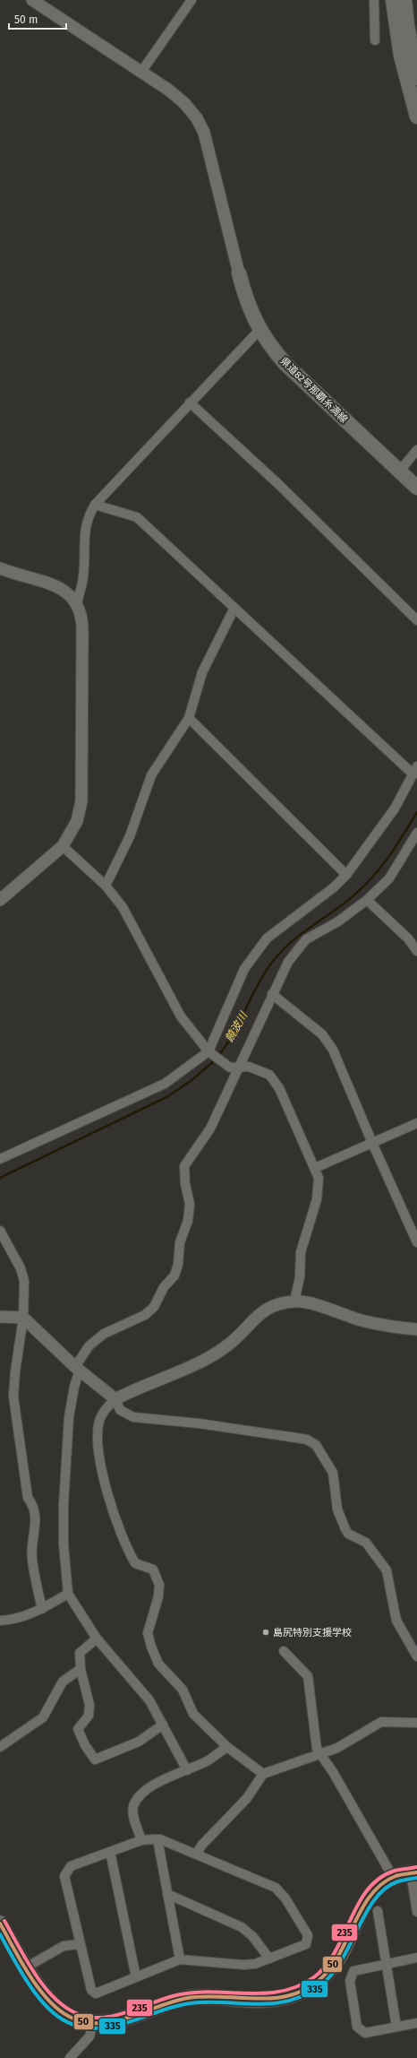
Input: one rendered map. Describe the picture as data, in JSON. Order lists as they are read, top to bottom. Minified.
{"streets":{"main road":["県道82号那覇糸満線"]},"water":["饒波川"],"places":["島尻特別支援学校"],"lines":["transit line 235","transit line 50","transit line 335"],"scale_bar":"50 m"}
